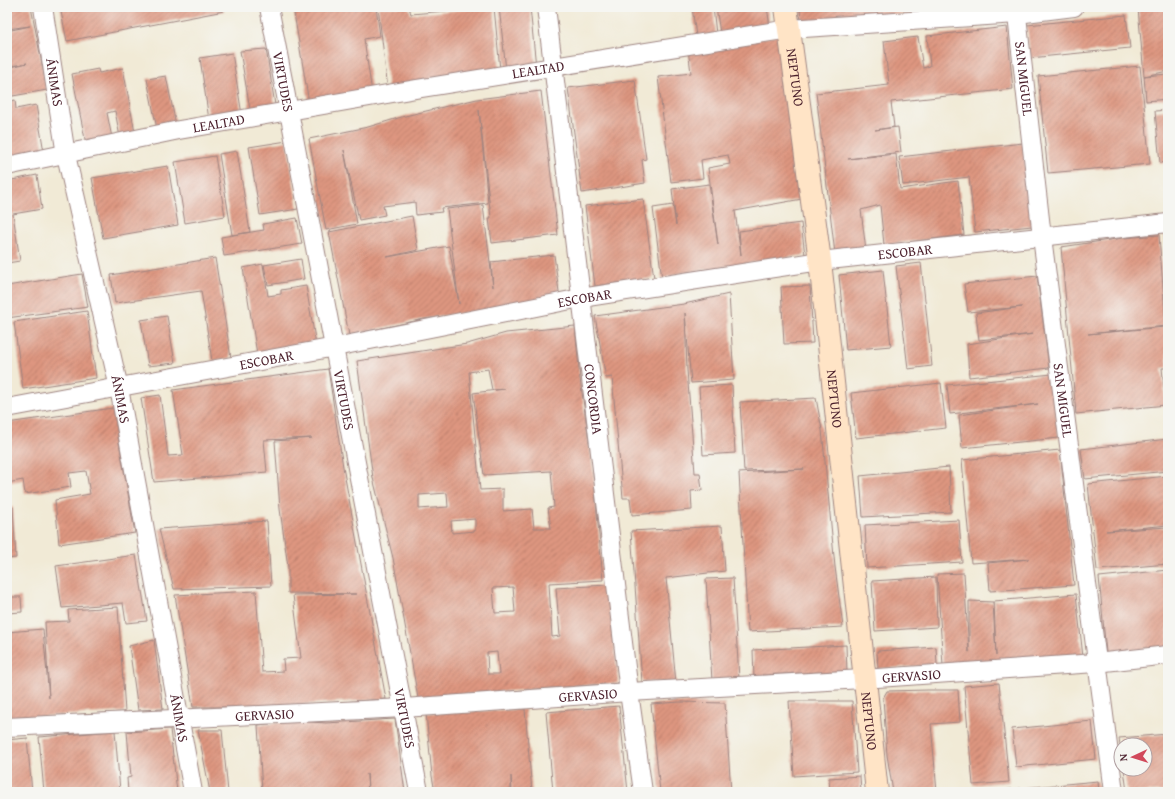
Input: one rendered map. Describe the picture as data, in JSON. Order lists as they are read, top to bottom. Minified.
{"streets":{"street":["LEALTAD","NEPTUNO","SAN MIGUEL","VIRTUDES","ÁNIMAS","ESCOBAR","CONCORDIA","GERVASIO"]},"crossings":[["LEALTAD","NEPTUNO"],["LEALTAD","SAN MIGUEL"],["LEALTAD","VIRTUDES"],["LEALTAD","ÁNIMAS"],["LEALTAD","CONCORDIA"],["NEPTUNO","ESCOBAR"],["NEPTUNO","GERVASIO"],["SAN MIGUEL","ESCOBAR"],["SAN MIGUEL","GERVASIO"],["VIRTUDES","ESCOBAR"],["VIRTUDES","GERVASIO"],["ÁNIMAS","ESCOBAR"],["ÁNIMAS","GERVASIO"],["ESCOBAR","CONCORDIA"],["CONCORDIA","GERVASIO"]],"north":"left"}
